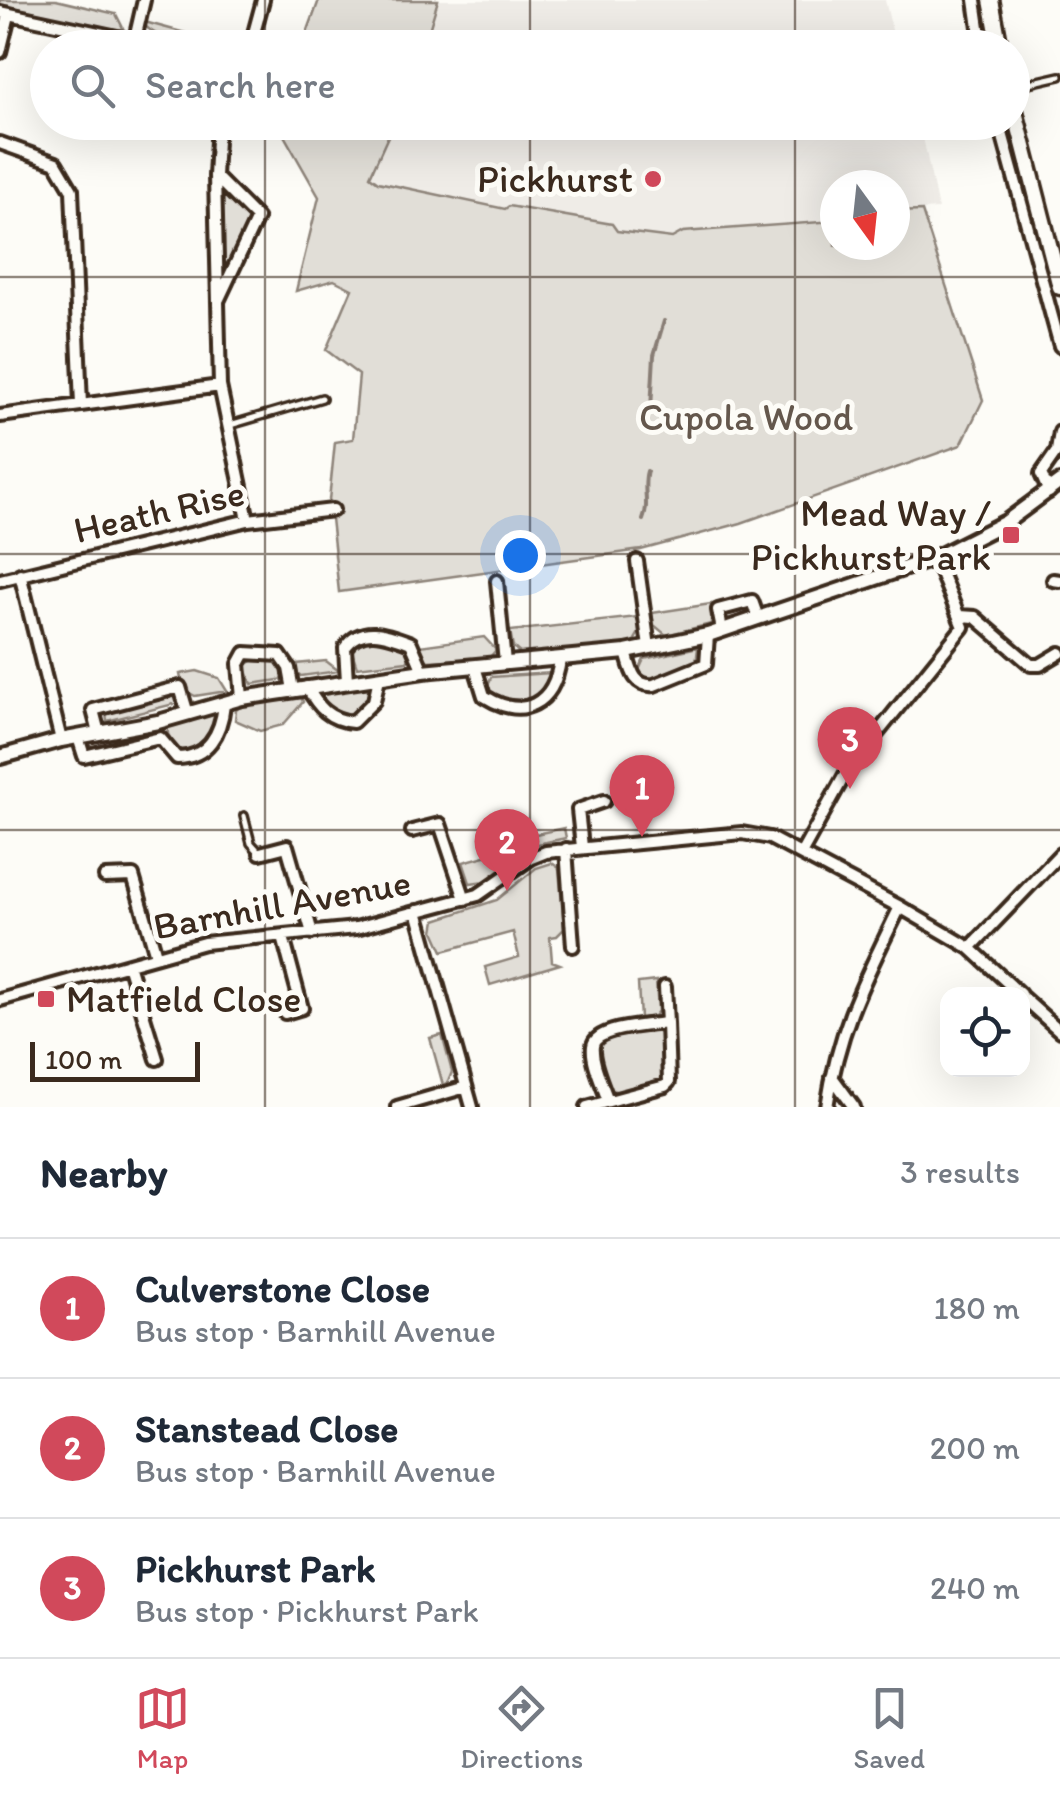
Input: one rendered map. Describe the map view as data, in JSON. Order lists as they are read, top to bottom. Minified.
{"streets":{"street":["Heath Rise","Barnhill Avenue"]},"parks":["Cupola Wood"],"places":{"other":["Pickhurst"],"transit":["Mead Way / Pickhurst Park","Matfield Close"]},"scale_bar":"100 m","north":"bottom","page":{"search":"Search here","pins":["3","1","2"],"scale":"100 m","heading":["Nearby","3 results"],"list":[{"mark":"1","name":"Culverstone Close","note":"Bus stop · Barnhill Avenue","value":"180 m"},{"mark":"2","name":"Stanstead Close","note":"Bus stop · Barnhill Avenue","value":"200 m"},{"mark":"3","name":"Pickhurst Park","note":"Bus stop · Pickhurst Park","value":"240 m"}],"nav":["Map","Directions","Saved"]}}
